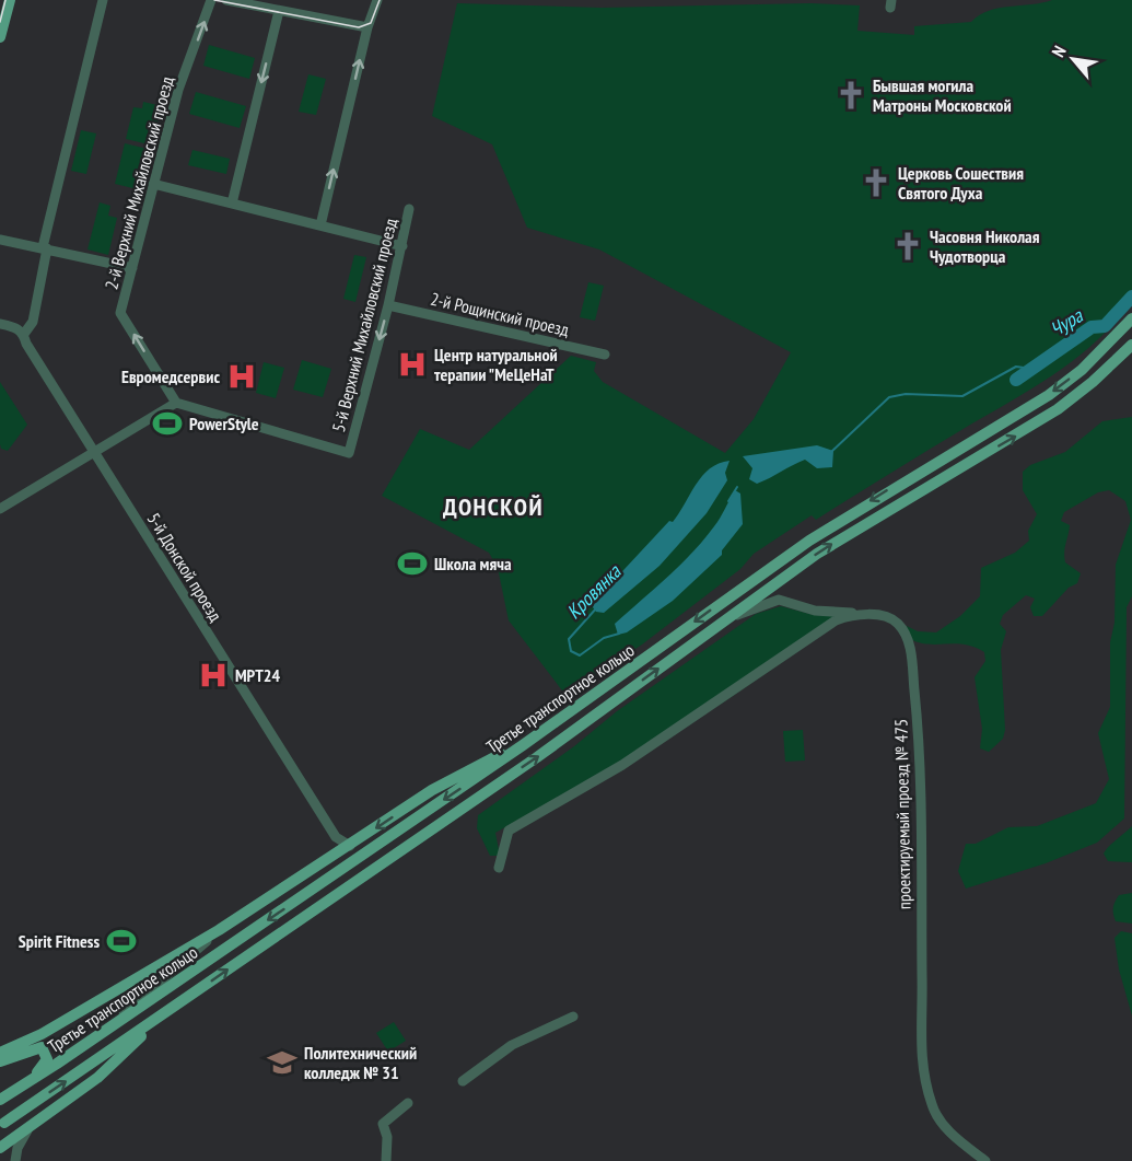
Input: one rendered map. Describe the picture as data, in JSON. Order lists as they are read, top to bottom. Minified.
{"streets":{"main road":["Третье транспортное кольцо"],"street":["2-й Верхний Михайловский проезд","2-й Рощинский проезд","5-й Верхний Михайловский проезд","5-й Донской проезд","проектируемый проезд № 475"]},"crossings":[["2-й Верхний Михайловский проезд","5-й Верхний Михайловский проезд"],["2-й Рощинский проезд","5-й Верхний Михайловский проезд"]],"districts":["ДОНСКОЙ"],"water":["Чура","Кровянка"],"places":{"church":["Бывшая могила Матроны Московской","Церковь Сошествия Святого Духа","Часовня Николая Чудотворца"],"hospital":["Центр натуральной терапии \"МеЦеНаТ","Евромедсервис","МРТ24"],"sports":["PowerStyle","Школа мяча","Spirit Fitness"],"school or university":["Политехнический колледж № 31"]},"north":"top left"}
